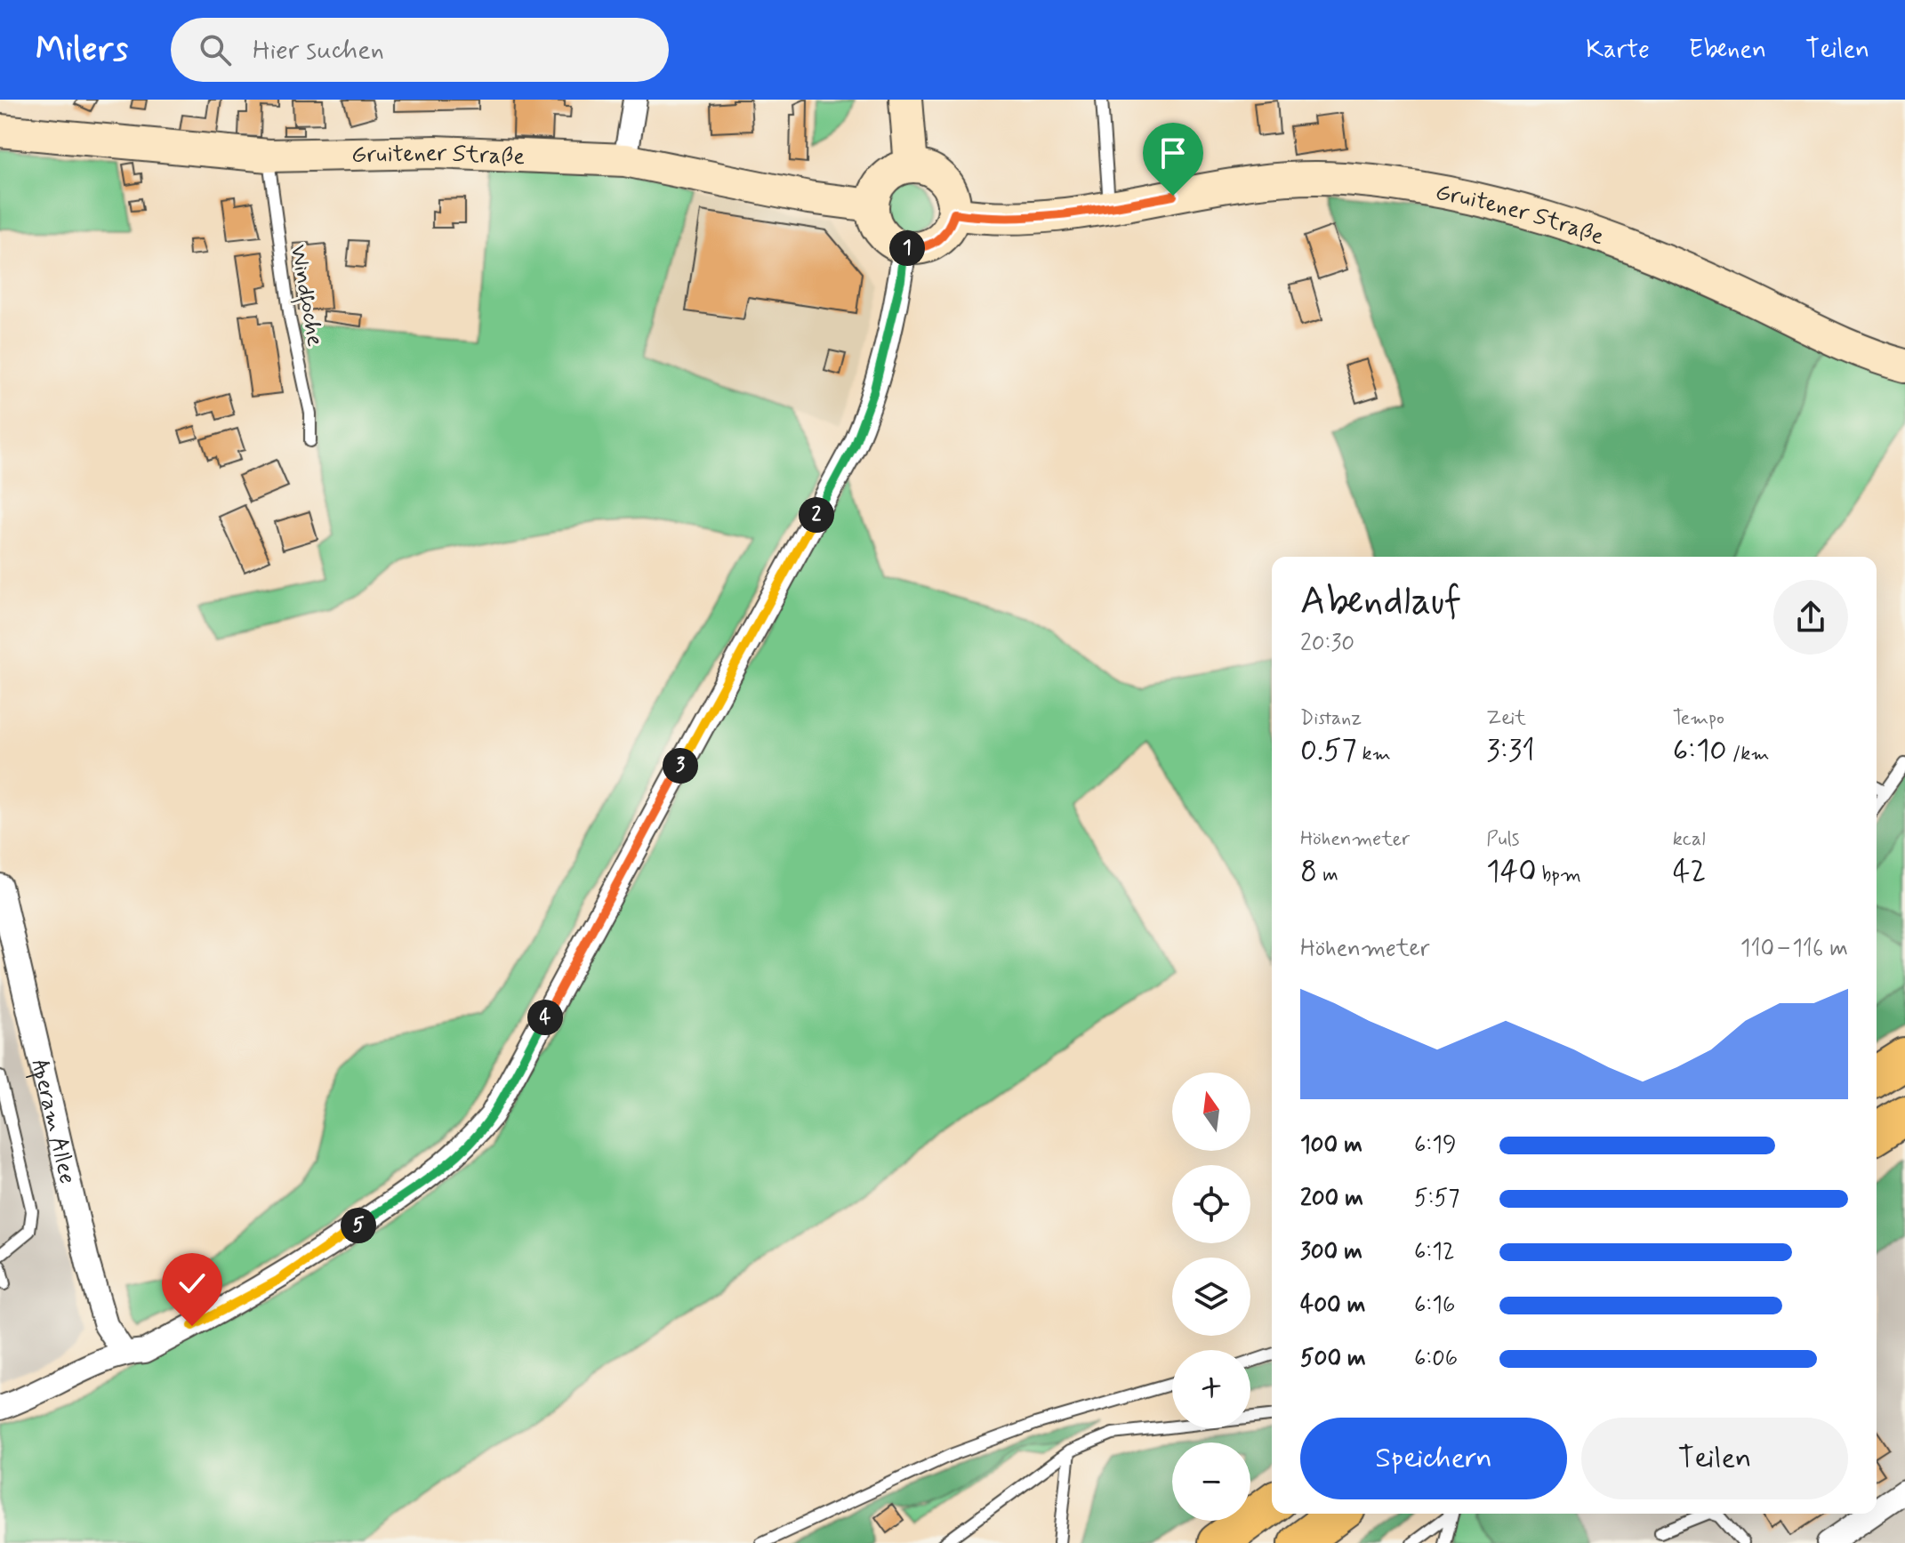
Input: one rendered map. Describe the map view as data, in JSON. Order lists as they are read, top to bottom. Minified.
{"streets":{"main road":["Gruitener Straße"],"street":["Aperam Allee"],"lane":["Windfoche"]},"crossings":[["Gruitener Straße","Windfoche"]],"north":"top","page":{"header":"Milers","search":"Hier suchen","nav":["Karte","Ebenen","Teilen"],"pins":["1","2","3","4","5"],"heading":["Abendlauf","20:30"],"stats":[["Distanz","0.57 km"],["Zeit","3:31"],["Tempo","6:10 /km"],["Höhenmeter","8 m"],["Puls","140 bpm"],["kcal","42"]],"chart":["Höhenmeter","110–116 m"],"map_buttons":["+","−"],"list":[{"name":"100 m","note":"6:19"},{"name":"200 m","note":"5:57"},{"name":"300 m","note":"6:12"},{"name":"400 m","note":"6:16"},{"name":"500 m","note":"6:06"}],"buttons":["Speichern","Teilen"]}}
